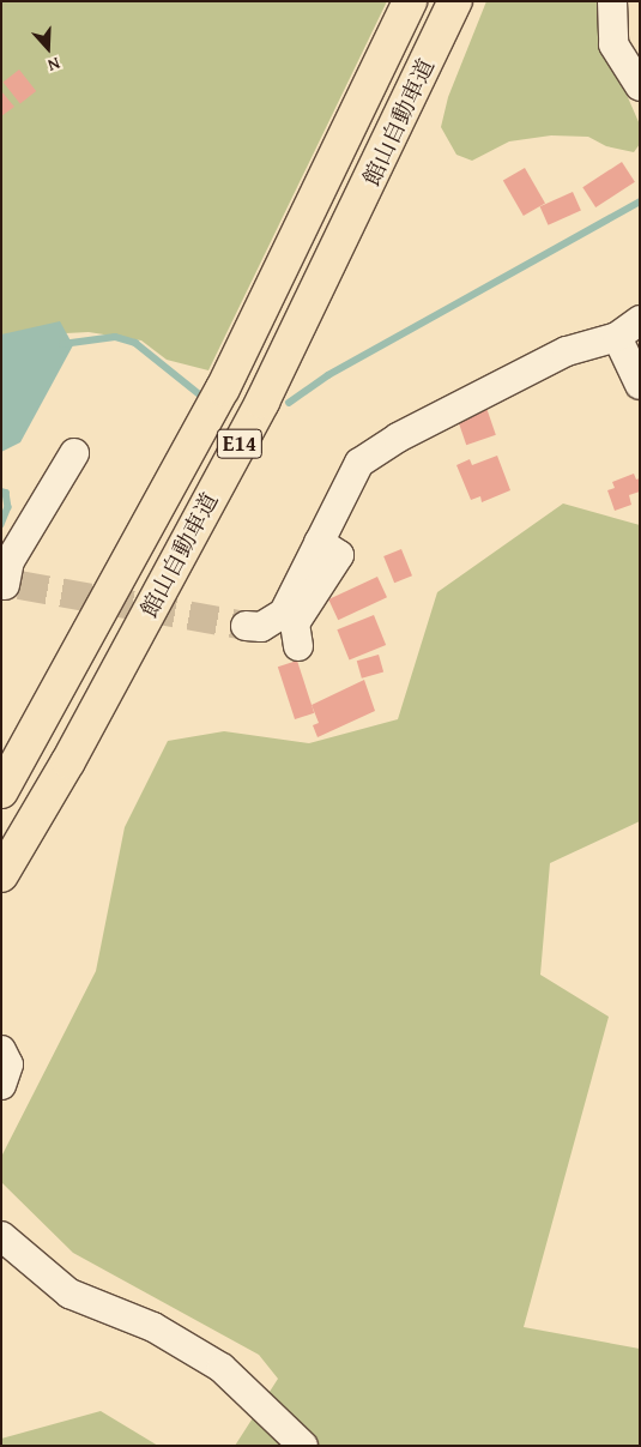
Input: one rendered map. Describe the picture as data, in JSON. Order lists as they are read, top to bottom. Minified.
{"streets":{"highway":["館山自動車道","E14"]},"north":"bottom"}
